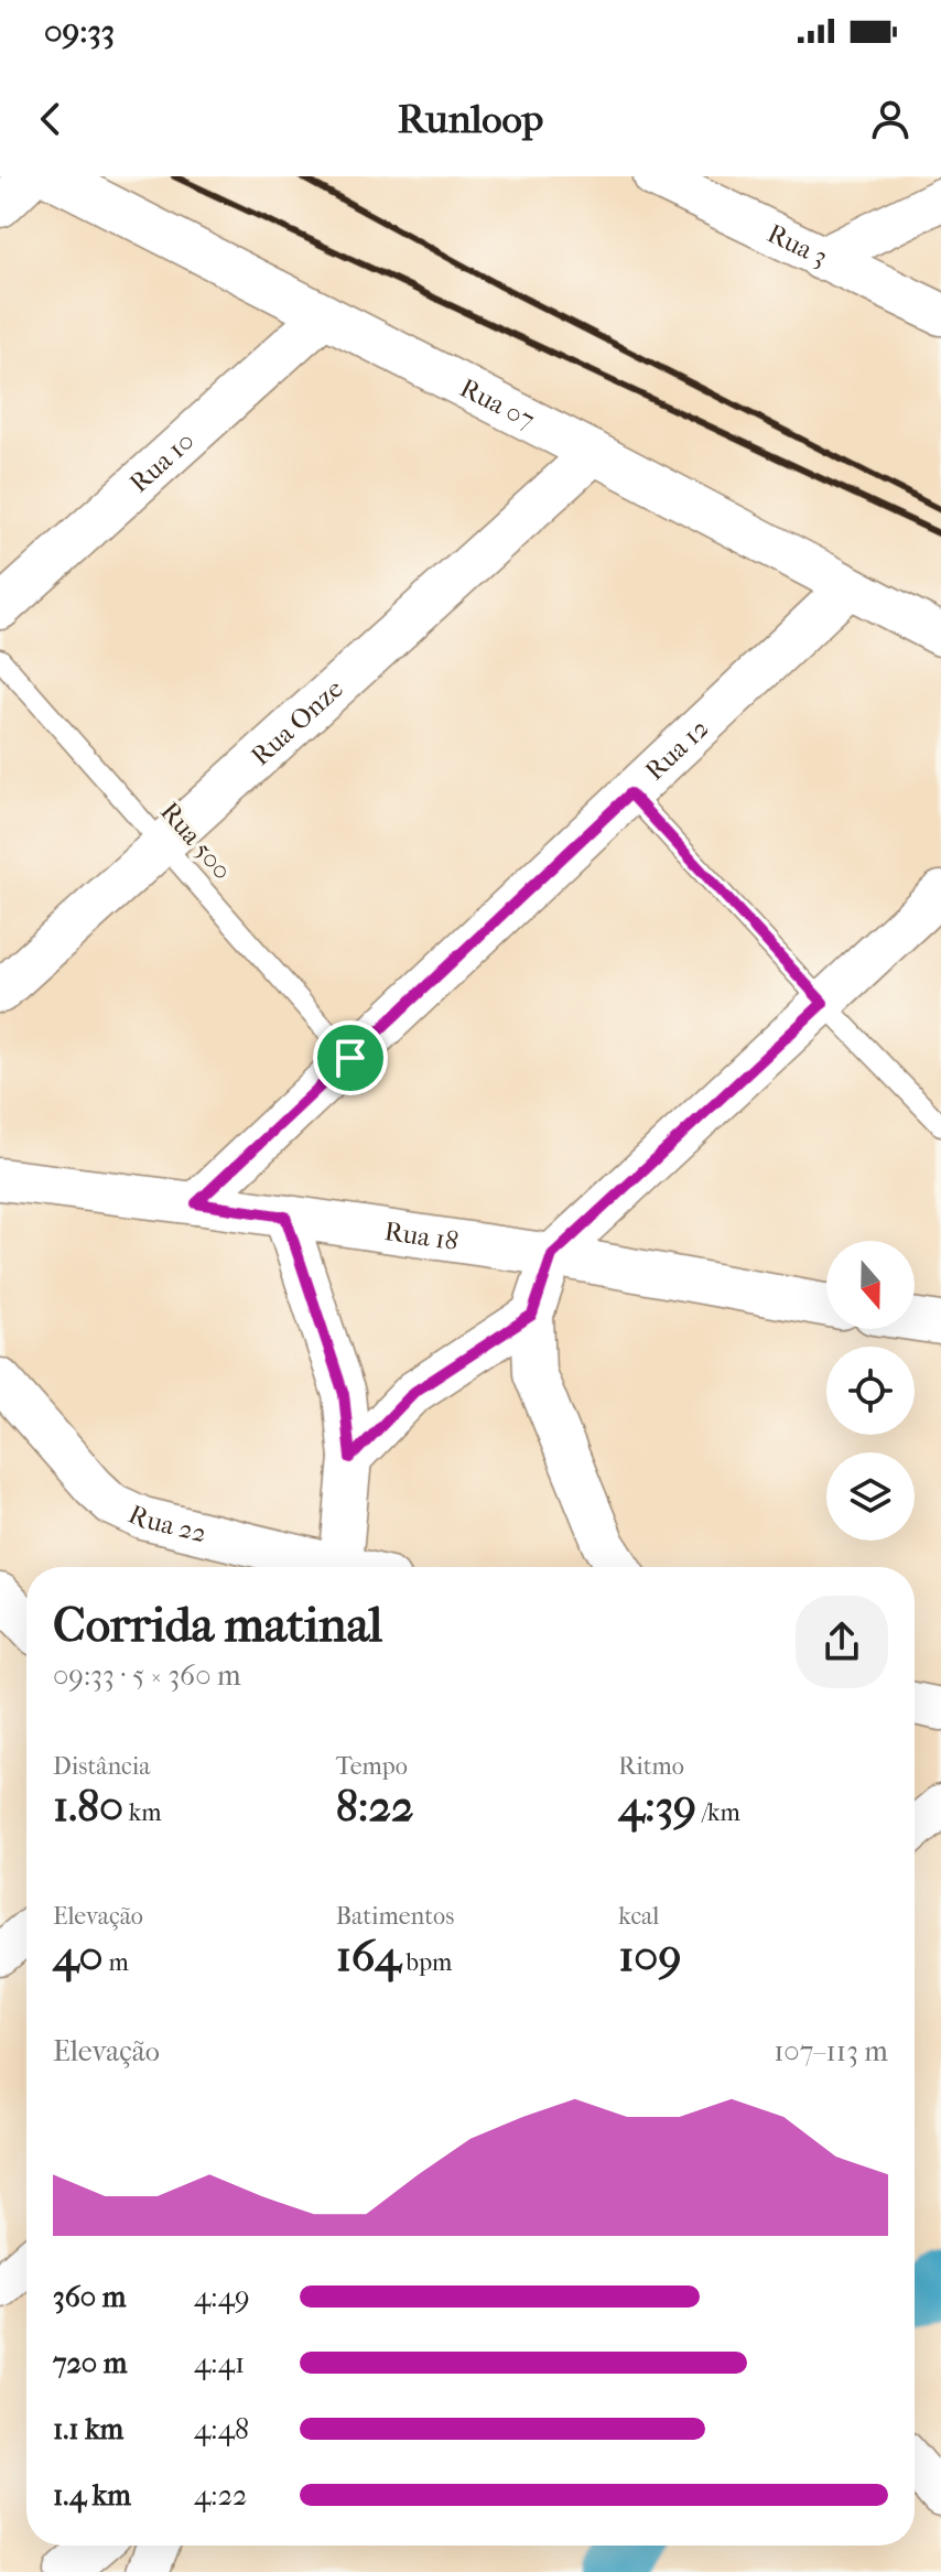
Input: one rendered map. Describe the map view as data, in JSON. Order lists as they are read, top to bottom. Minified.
{"streets":{"street":["Rua 3","Rua 07","Rua 10","Rua Onze","Rua 12","Rua 18","Rua 22"],"lane":["Rua 500"]},"crossings":[["Rua 07","Rua 10"],["Rua 07","Rua Onze"],["Rua 07","Rua 12"],["Rua Onze","Rua 500"],["Rua 12","Rua 500"],["Rua 12","Rua 18"]],"north":"bottom","page":{"status":"09:33","header":"Runloop","heading":["Corrida matinal","09:33 · 5 × 360 m"],"stats":[["Distância","1.80 km"],["Tempo","8:22"],["Ritmo","4:39 /km"],["Elevação","40 m"],["Batimentos","164 bpm"],["kcal","109"]],"chart":["Elevação","107–113 m"],"list":[{"name":"360 m","note":"4:49"},{"name":"720 m","note":"4:41"},{"name":"1.1 km","note":"4:48"},{"name":"1.4 km","note":"4:22"}]}}
